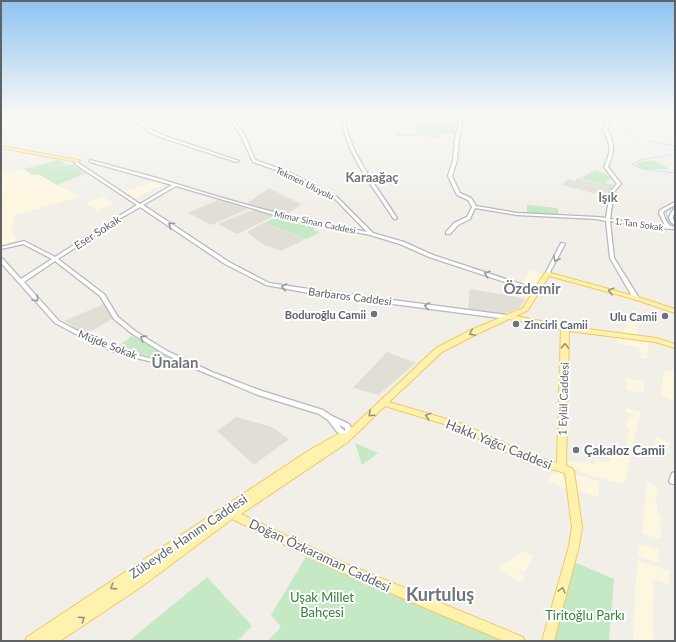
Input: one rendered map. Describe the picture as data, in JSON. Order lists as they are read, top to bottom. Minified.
{"streets":{"main road":["Barbaros Caddesi","1 Eylül Caddesi","Hakkı Yağcı Caddesi","Zübeyde Hanım Caddesi","Doğan Özkaraman Caddesi"],"street":["Tekmen Uluyolu","Mimar Sinan Caddesi","1. Tan Sokak","Eser Sokak","Müjde Sokak"]},"crossings":[["Tekmen Uluyolu","Mimar Sinan Caddesi"],["Mimar Sinan Caddesi","Eser Sokak"],["Mimar Sinan Caddesi","Zübeyde Hanım Caddesi"],["Eser Sokak","Barbaros Caddesi"],["Eser Sokak","Müjde Sokak"],["Barbaros Caddesi","1 Eylül Caddesi"],["Barbaros Caddesi","Zübeyde Hanım Caddesi"],["Müjde Sokak","Zübeyde Hanım Caddesi"],["1 Eylül Caddesi","Hakkı Yağcı Caddesi"],["Hakkı Yağcı Caddesi","Zübeyde Hanım Caddesi"],["Zübeyde Hanım Caddesi","Doğan Özkaraman Caddesi"]],"one_way":["Mimar Sinan Caddesi","Barbaros Caddesi","1 Eylül Caddesi","Hakkı Yağcı Caddesi"],"districts":["Karaağaç","Işık","Özdemir","Ünalan","Kurtuluş"],"parks":["Uşak Millet Bahçesi","Tiritoğlu Parkı"],"places":["Boduroğlu Camii","Ulu Camii","Zincirli Camii","Çakaloz Camii"]}
